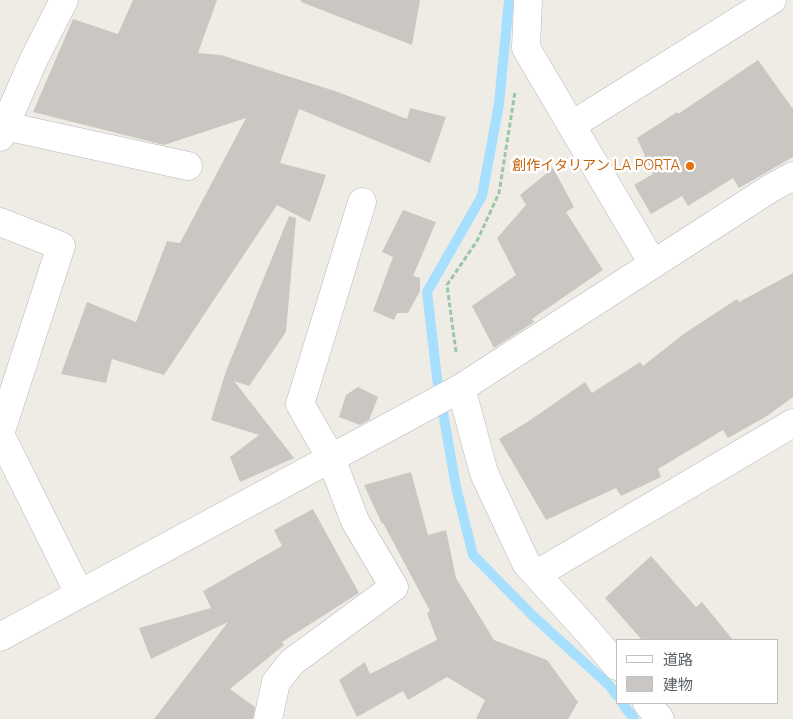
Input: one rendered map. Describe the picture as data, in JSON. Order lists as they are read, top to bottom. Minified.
{"places":["創作イタリアン LA PORTA"],"legend":["道路","建物"]}
